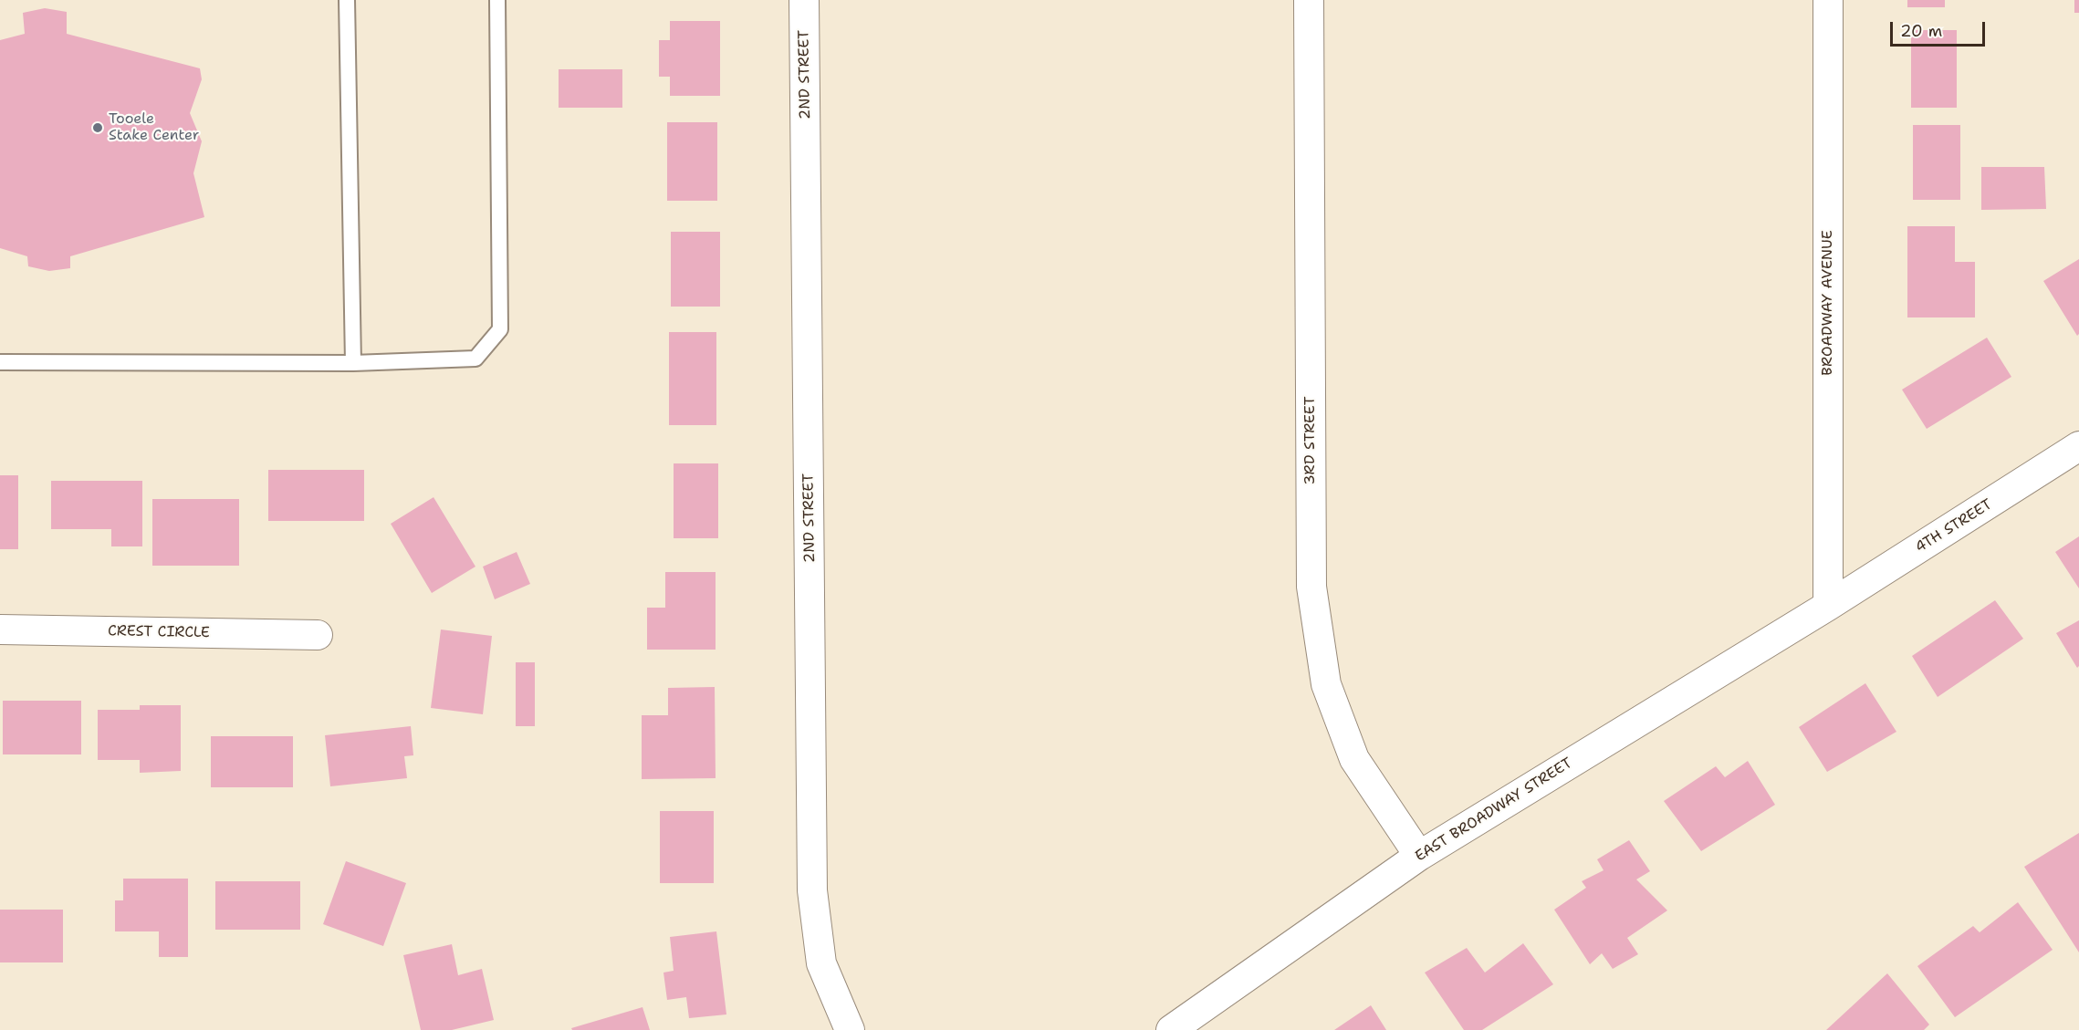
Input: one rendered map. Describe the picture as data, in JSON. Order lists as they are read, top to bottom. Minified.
{"streets":{"street":["2ND STREET","BROADWAY AVENUE","3RD STREET","4TH STREET","CREST CIRCLE","EAST BROADWAY STREET"]},"crossings":[["BROADWAY AVENUE","4TH STREET"],["BROADWAY AVENUE","EAST BROADWAY STREET"],["3RD STREET","EAST BROADWAY STREET"],["4TH STREET","EAST BROADWAY STREET"]],"places":["Tooele Stake Center"],"scale_bar":"20 m"}
